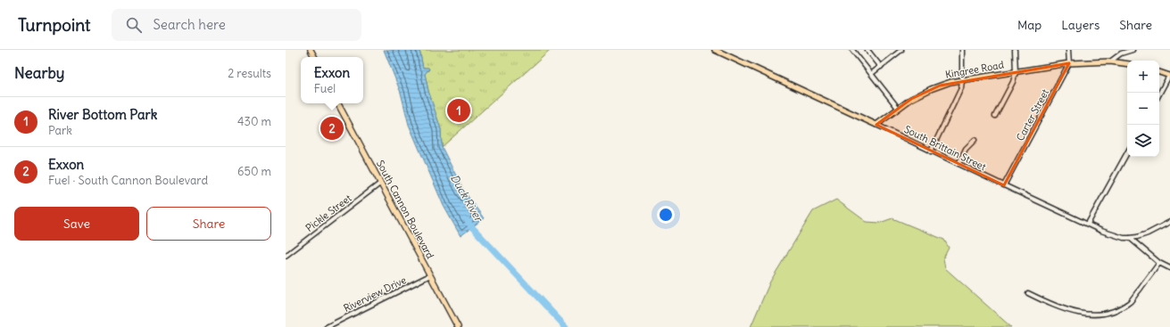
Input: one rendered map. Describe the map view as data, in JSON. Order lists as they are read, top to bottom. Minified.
{"streets":{"highway":["South Cannon Boulevard"],"main road":["Kingree Road","South Brittain Street"],"street":["Carter Street","Pickle Street","Riverview Drive"]},"crossings":[["Kingree Road","Carter Street"],["Kingree Road","South Brittain Street"],["Carter Street","South Brittain Street"],["South Cannon Boulevard","Pickle Street"],["South Cannon Boulevard","Riverview Drive"]],"water":["Duck River"],"page":{"header":"Turnpoint","search":"Search here","nav":["Map","Layers","Share"],"heading":["Nearby","2 results"],"popup":["Exxon","Fuel"],"map_buttons":["+","−"],"list":[{"mark":"1","name":"River Bottom Park","note":"Park","value":"430 m"},{"mark":"2","name":"Exxon","note":"Fuel · South Cannon Boulevard","value":"650 m"}],"pins":["1","2"],"buttons":["Save","Share"]}}
